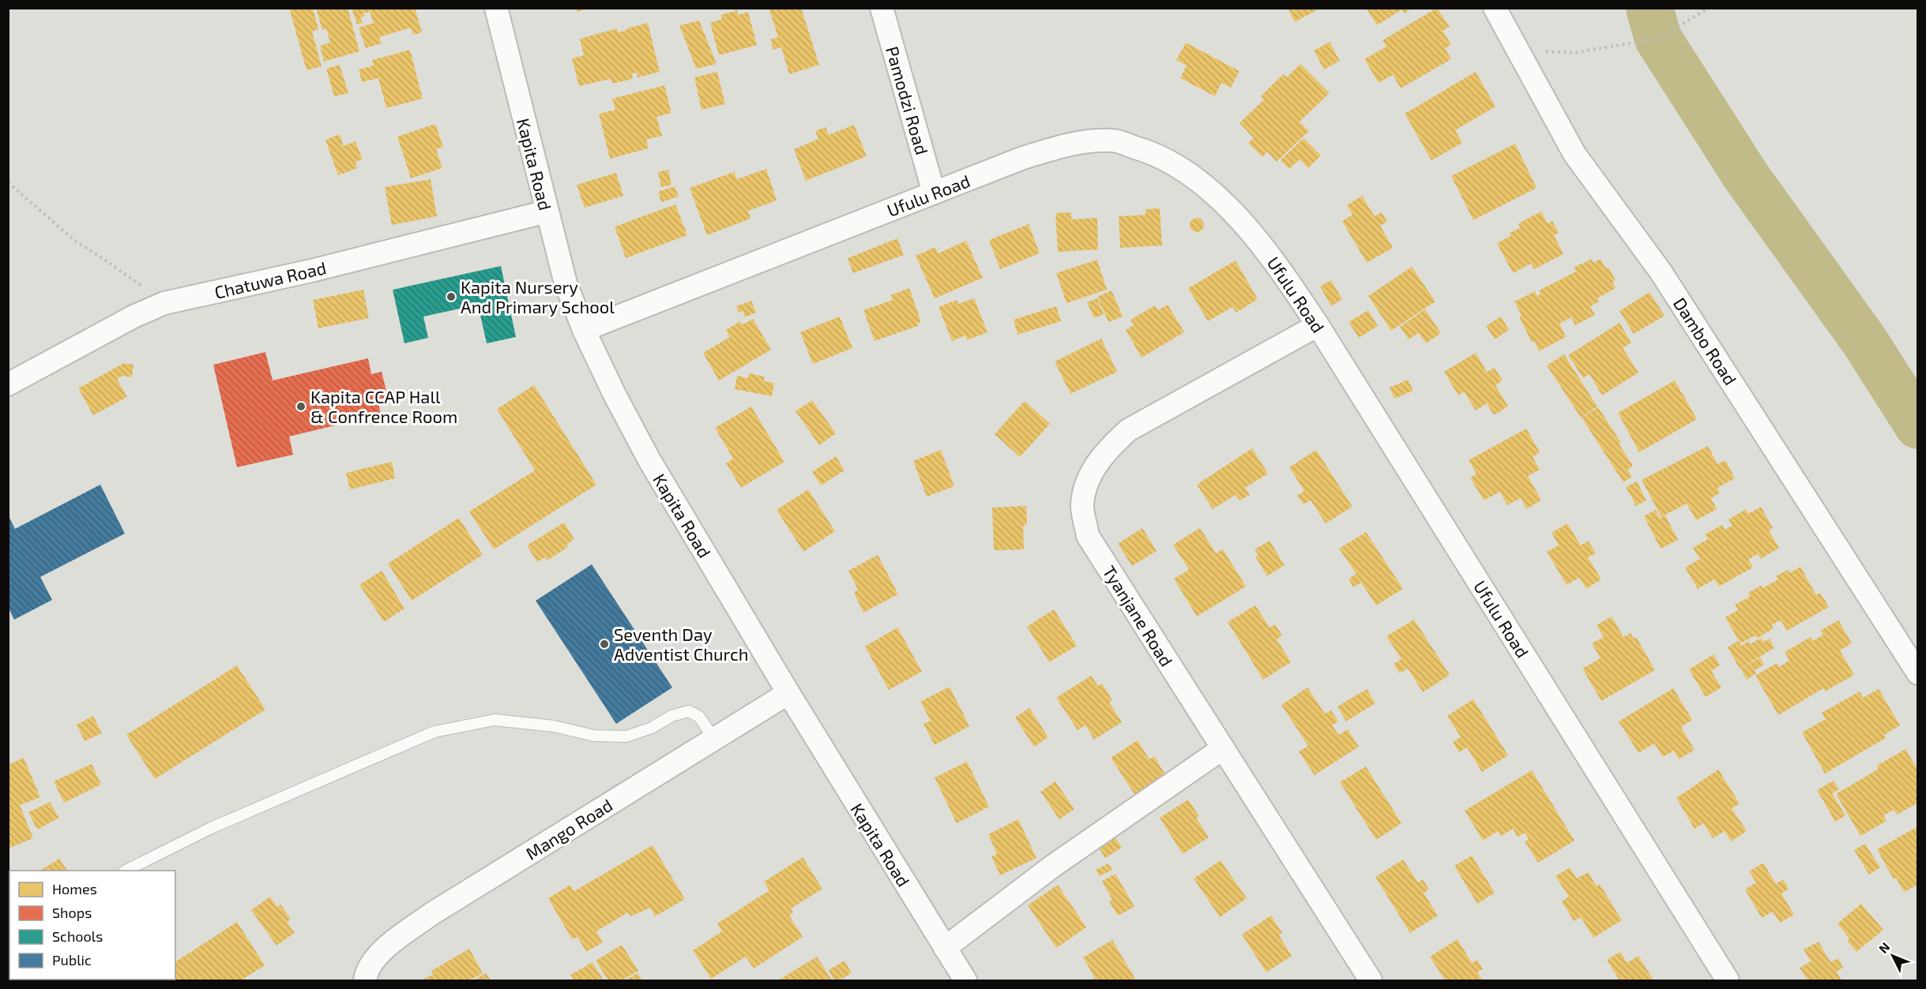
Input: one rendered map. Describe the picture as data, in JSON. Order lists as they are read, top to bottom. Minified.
{"streets":{"street":["Pamodzi Road","Kapita Road","Ufulu Road","Chatuwa Road","Dambo Road","Tyanjane Road","Mango Road"]},"crossings":[["Pamodzi Road","Ufulu Road"],["Kapita Road","Ufulu Road"],["Kapita Road","Chatuwa Road"],["Kapita Road","Mango Road"],["Ufulu Road","Tyanjane Road"]],"places":["Kapita Nursery And Primary School","Kapita CCAP Hall & Confrence Room","Seventh Day Adventist Church"],"legend":["Homes","Shops","Schools","Public"],"north":"top left"}
